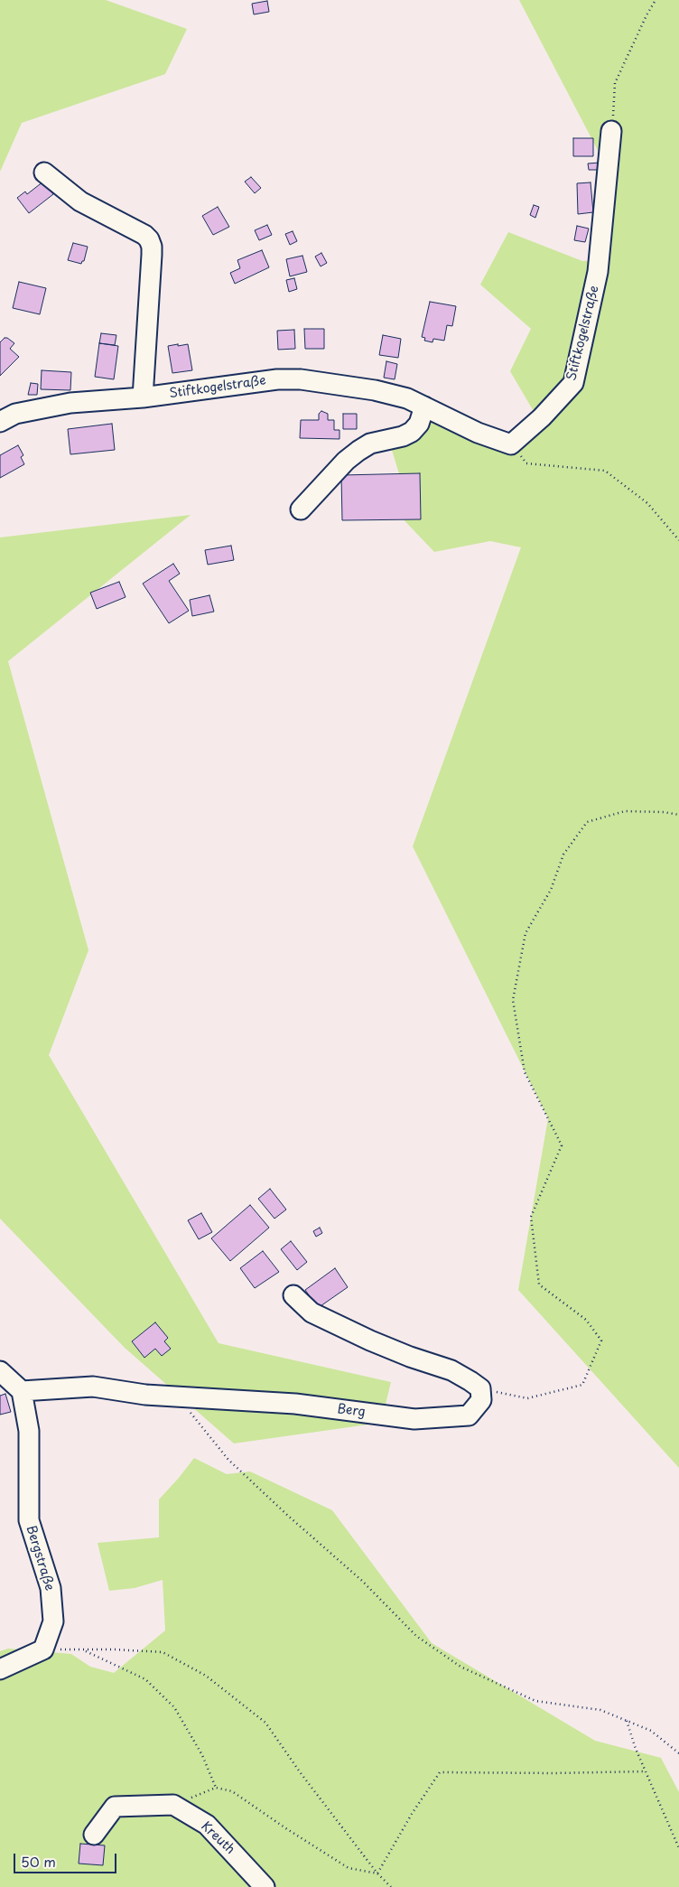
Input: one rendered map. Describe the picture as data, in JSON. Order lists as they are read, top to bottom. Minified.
{"streets":{"street":["Stiftkogelstraße","Berg","Bergstraße","Kreuth"]},"crossings":[["Berg","Bergstraße"]],"scale_bar":"50 m"}
